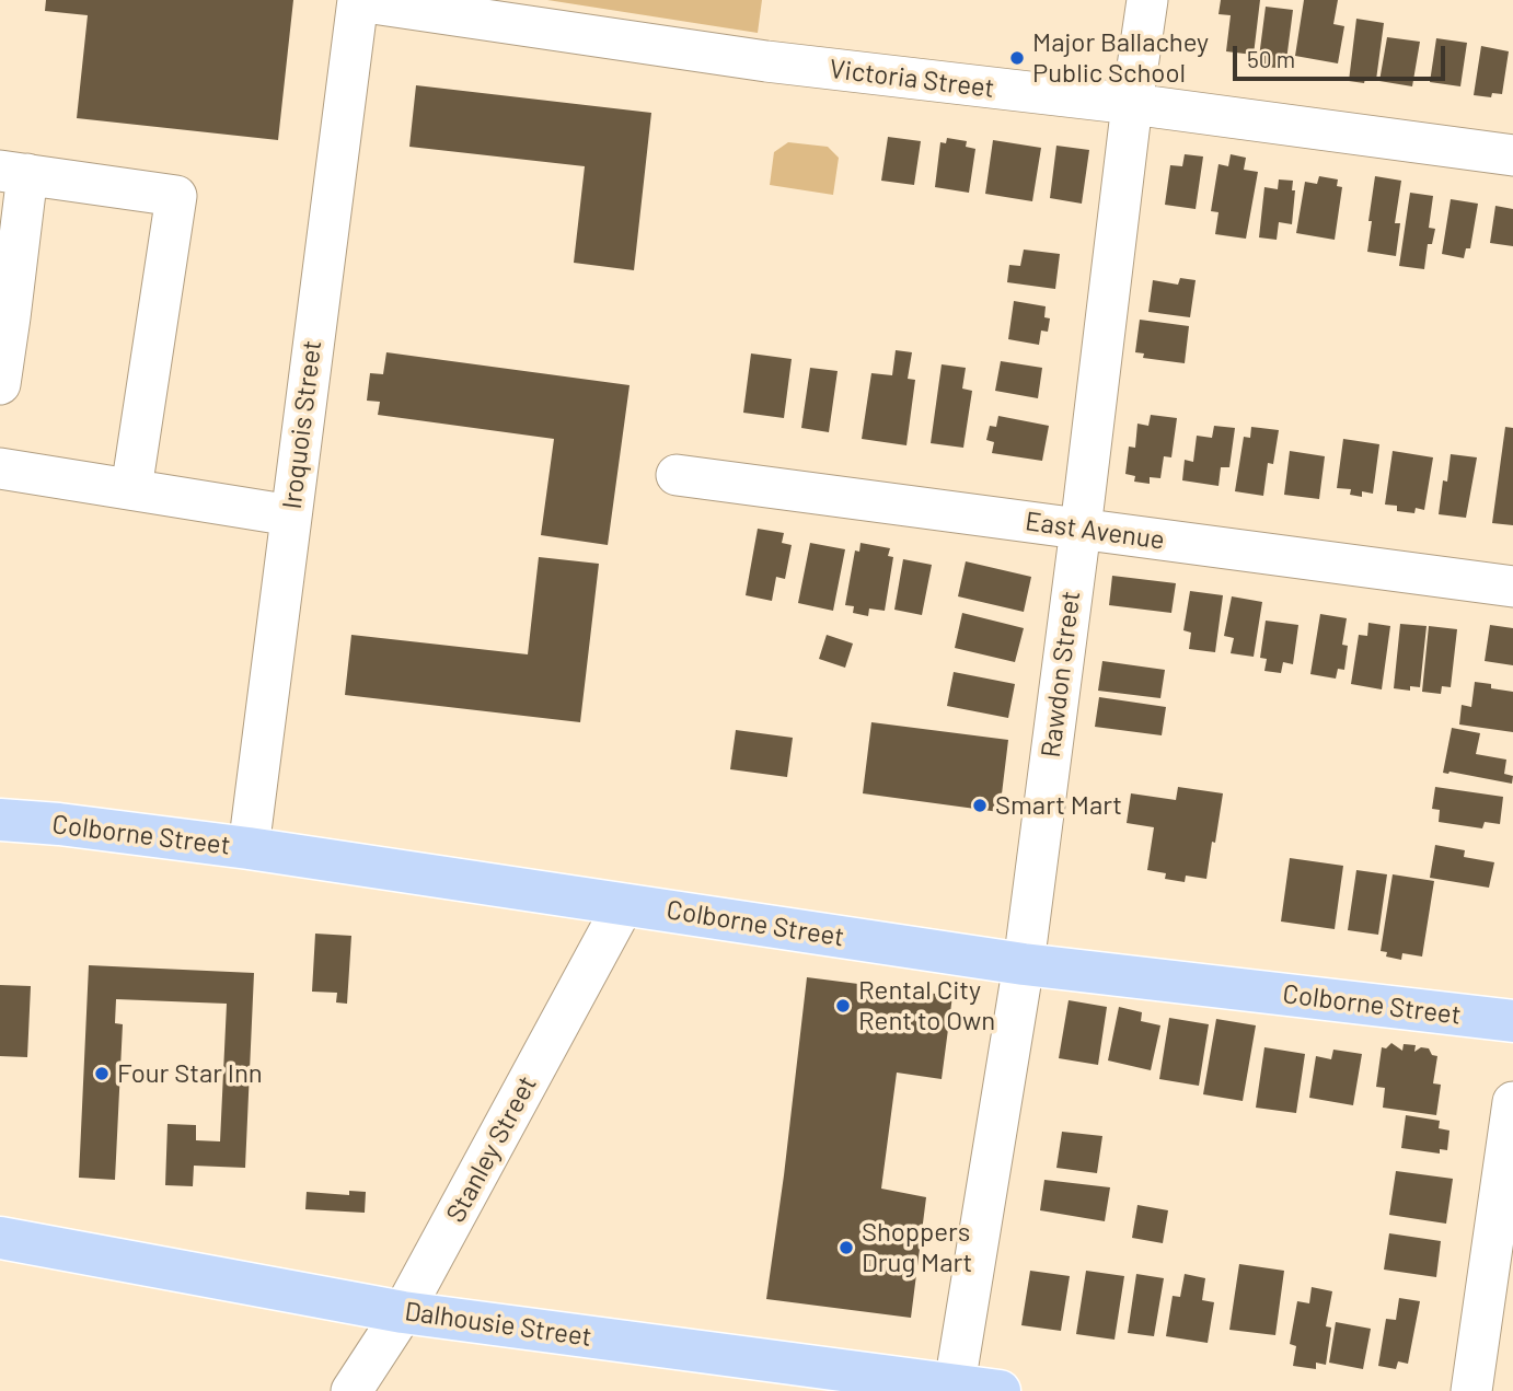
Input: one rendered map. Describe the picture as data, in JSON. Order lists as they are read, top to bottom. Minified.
{"streets":{"main road":["Colborne Street","Dalhousie Street"],"street":["Victoria Street","Iroquois Street","East Avenue","Rawdon Street","Stanley Street"]},"crossings":[["Victoria Street","Iroquois Street"],["Victoria Street","Rawdon Street"],["Iroquois Street","Colborne Street"],["East Avenue","Rawdon Street"],["Rawdon Street","Colborne Street"],["Rawdon Street","Dalhousie Street"],["Colborne Street","Stanley Street"],["Stanley Street","Dalhousie Street"]],"places":["Major Ballachey Public School","Smart Mart","Rental City Rent to Own","Four Star Inn","Shoppers Drug Mart"],"scale_bar":"50 m"}
